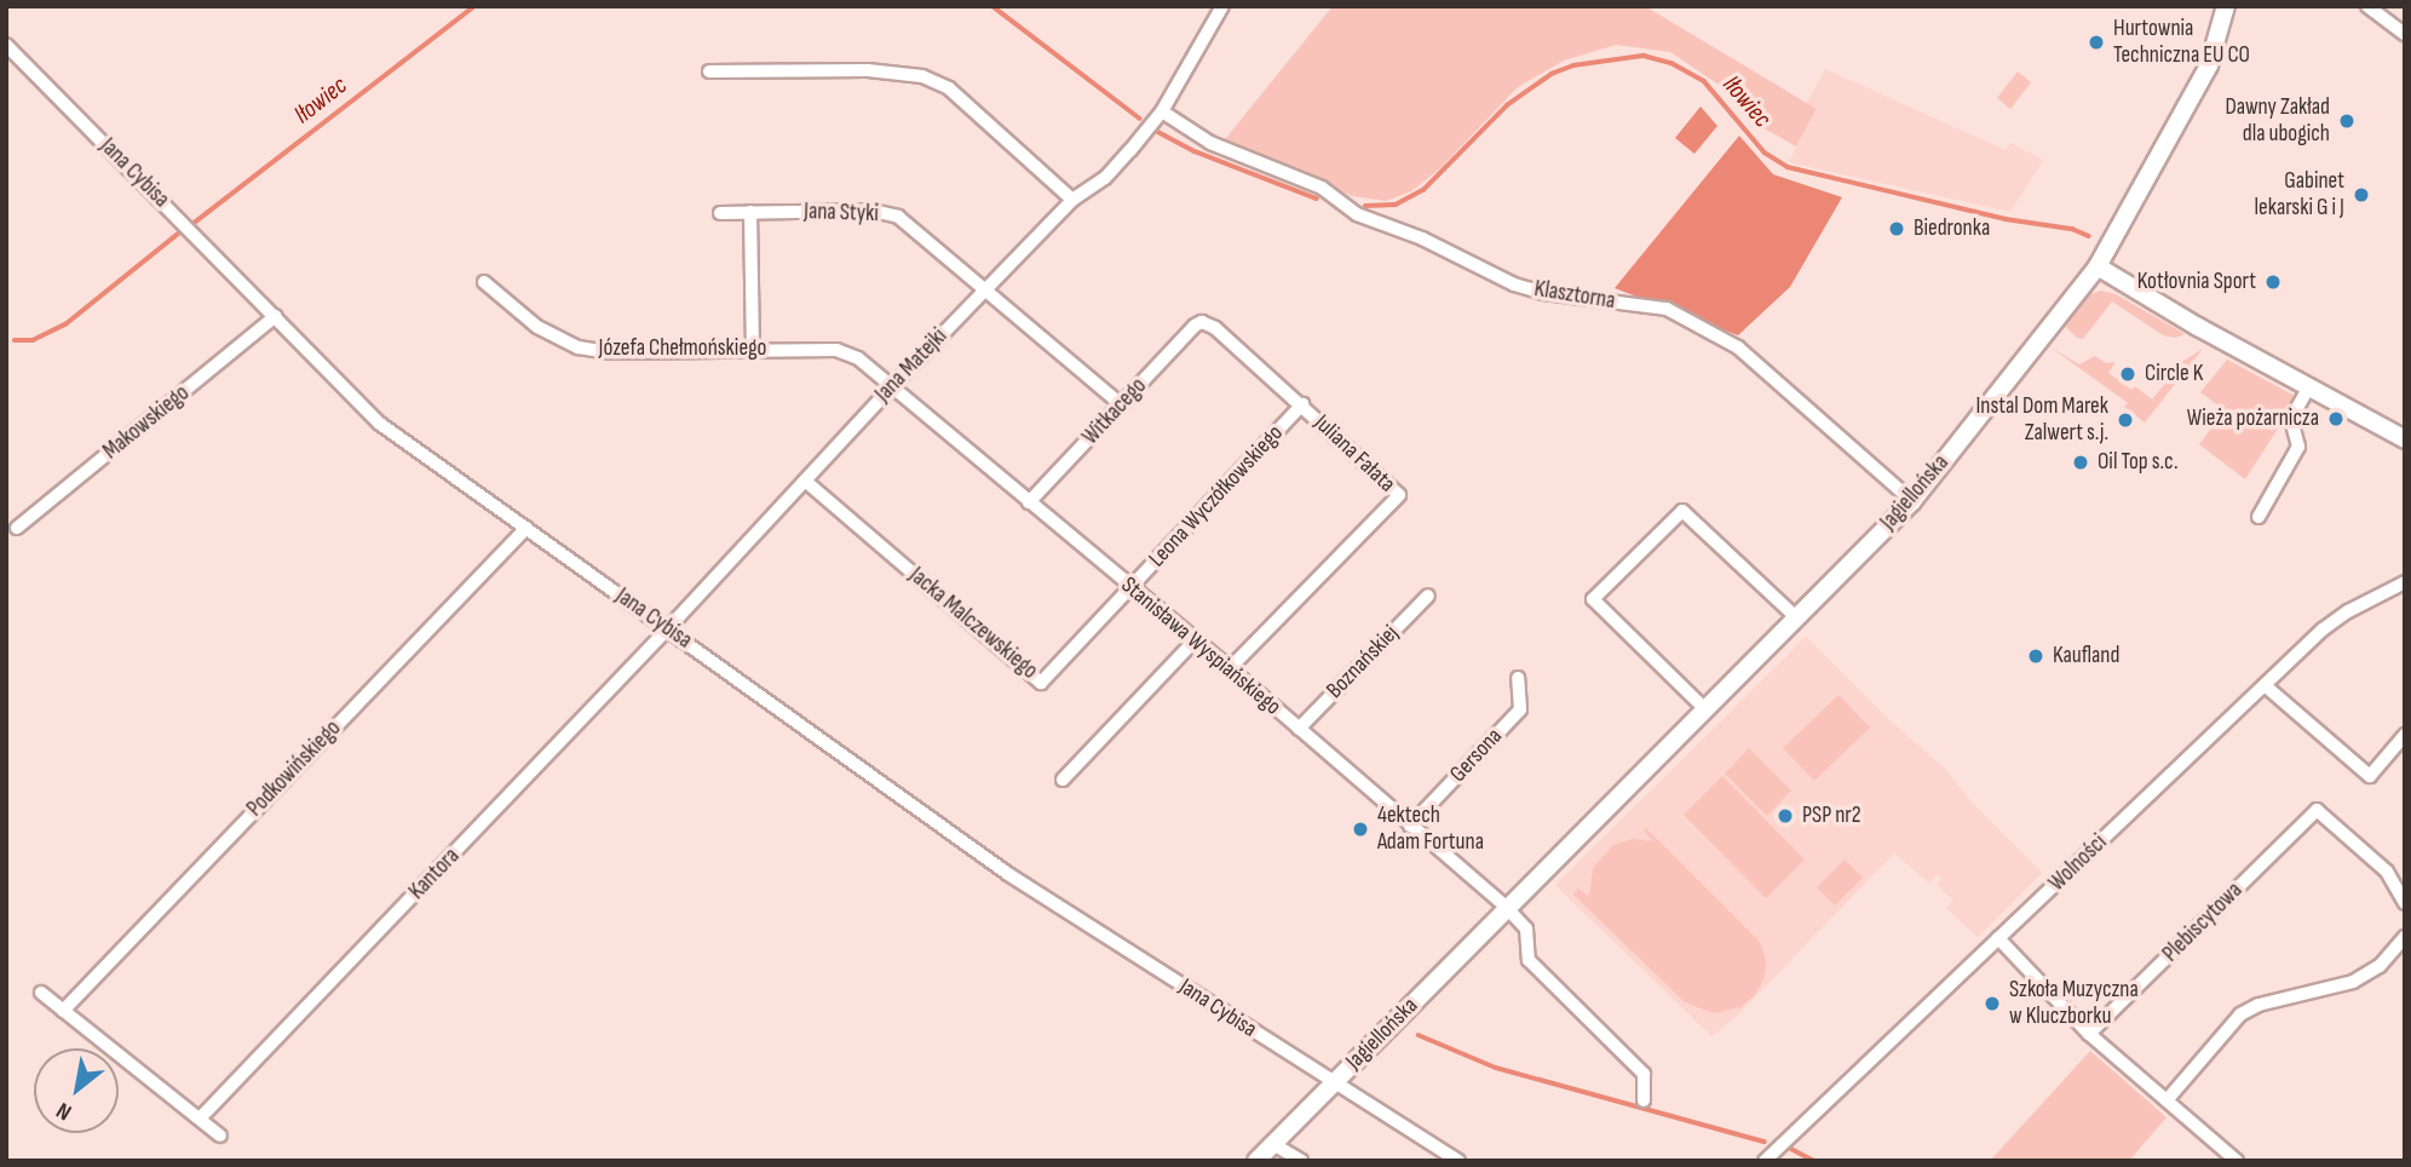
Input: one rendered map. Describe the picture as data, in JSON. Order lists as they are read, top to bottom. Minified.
{"streets":{"street":["Jana Cybisa","Jana Styki","Klasztorna","Józefa Chełmońskiego","Jana Matejki","Witkacego","Makowskiego","Juliana Fałata","Jagiellońska","Leona Wyczółkowskiego","Jacka Malczewskiego","Stanisława Wyspiańskiego","Boznańskiej","Gersona","Podkowińskiego","Wolności","Kantora","Plebiscytowa"]},"crossings":[["Jana Cybisa","Jana Matejki"],["Jana Cybisa","Makowskiego"],["Jana Cybisa","Jagiellońska"],["Jana Cybisa","Podkowińskiego"],["Jana Cybisa","Kantora"],["Jana Styki","Jana Matejki"],["Jana Styki","Witkacego"],["Klasztorna","Jana Matejki"],["Klasztorna","Jagiellońska"],["Józefa Chełmońskiego","Jana Matejki"],["Józefa Chełmońskiego","Stanisława Wyspiańskiego"],["Jana Matejki","Jacka Malczewskiego"],["Jana Matejki","Stanisława Wyspiańskiego"],["Jana Matejki","Kantora"],["Witkacego","Juliana Fałata"],["Witkacego","Stanisława Wyspiańskiego"],["Juliana Fałata","Leona Wyczółkowskiego"],["Juliana Fałata","Stanisława Wyspiańskiego"],["Jagiellońska","Stanisława Wyspiańskiego"],["Leona Wyczółkowskiego","Jacka Malczewskiego"],["Leona Wyczółkowskiego","Stanisława Wyspiańskiego"],["Jacka Malczewskiego","Stanisława Wyspiańskiego"],["Stanisława Wyspiańskiego","Boznańskiej"],["Stanisława Wyspiańskiego","Gersona"]],"water":["Iłowiec"],"places":["Hurtownia Techniczna EU CO","Dawny Zakład dla ubogich","Gabinet lekarski G i J","Biedronka","Kotłovnia Sport","Circle K","Wieża pożarnicza","Instal Dom Marek Zalwert s.j.","Oil Top s.c.","Kaufland","PSP nr2","4ektech Adam Fortuna","Szkoła Muzyczna w Kluczborku"],"north":"bottom left"}
